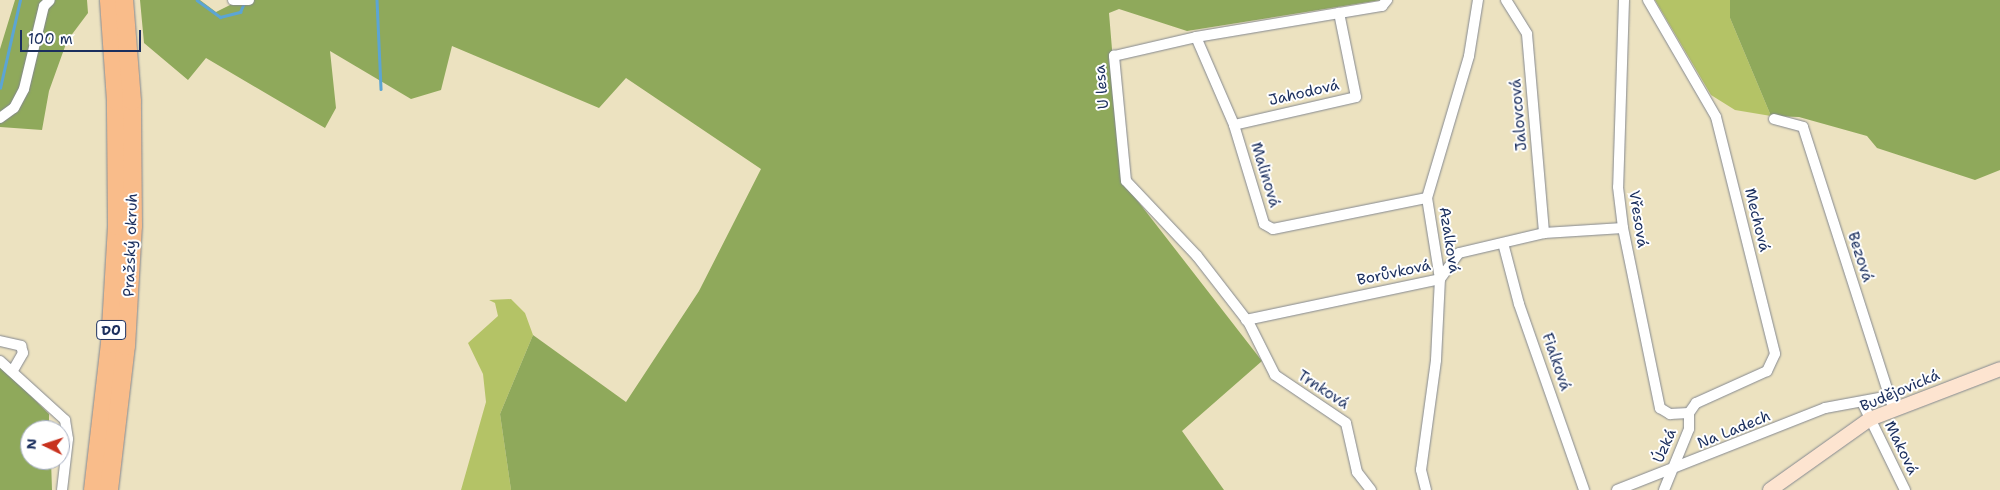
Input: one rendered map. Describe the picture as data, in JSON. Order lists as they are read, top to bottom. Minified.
{"streets":{"highway":["Pražský okruh","D0"],"main road":["Budějovická"],"street":["U lesa","Jahodová","Jalovcová","Malinová","Vřesová","Mechová","Azalková","Bezová","Borůvková","Fialková","Trnková","Na Ladech","Úzká","Maková"]},"crossings":[["U lesa","Jahodová"],["U lesa","Malinová"],["U lesa","Borůvková"],["U lesa","Trnková"],["Jahodová","Malinová"],["Jalovcová","Borůvková"],["Malinová","Azalková"],["Vřesová","Mechová"],["Vřesová","Borůvková"],["Vřesová","Úzká"],["Mechová","Úzká"],["Azalková","Borůvková"],["Bezová","Budějovická"],["Bezová","Na Ladech"],["Borůvková","Fialková"],["Borůvková","Trnková"],["Budějovická","Na Ladech"],["Budějovická","Maková"],["Na Ladech","Úzká"]],"scale_bar":"100 m","north":"left"}
